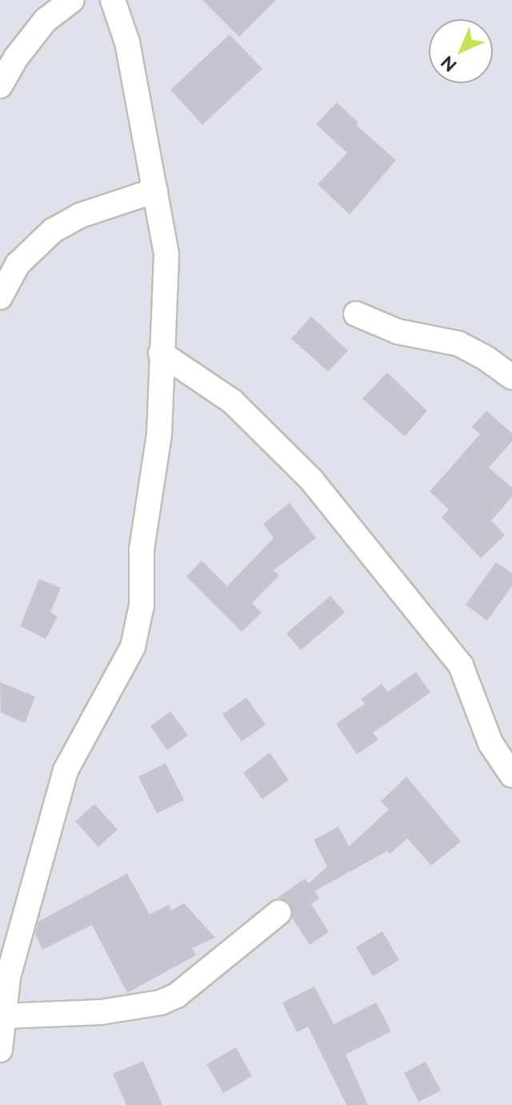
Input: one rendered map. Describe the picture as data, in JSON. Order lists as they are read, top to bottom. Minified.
{"north":"bottom left"}
